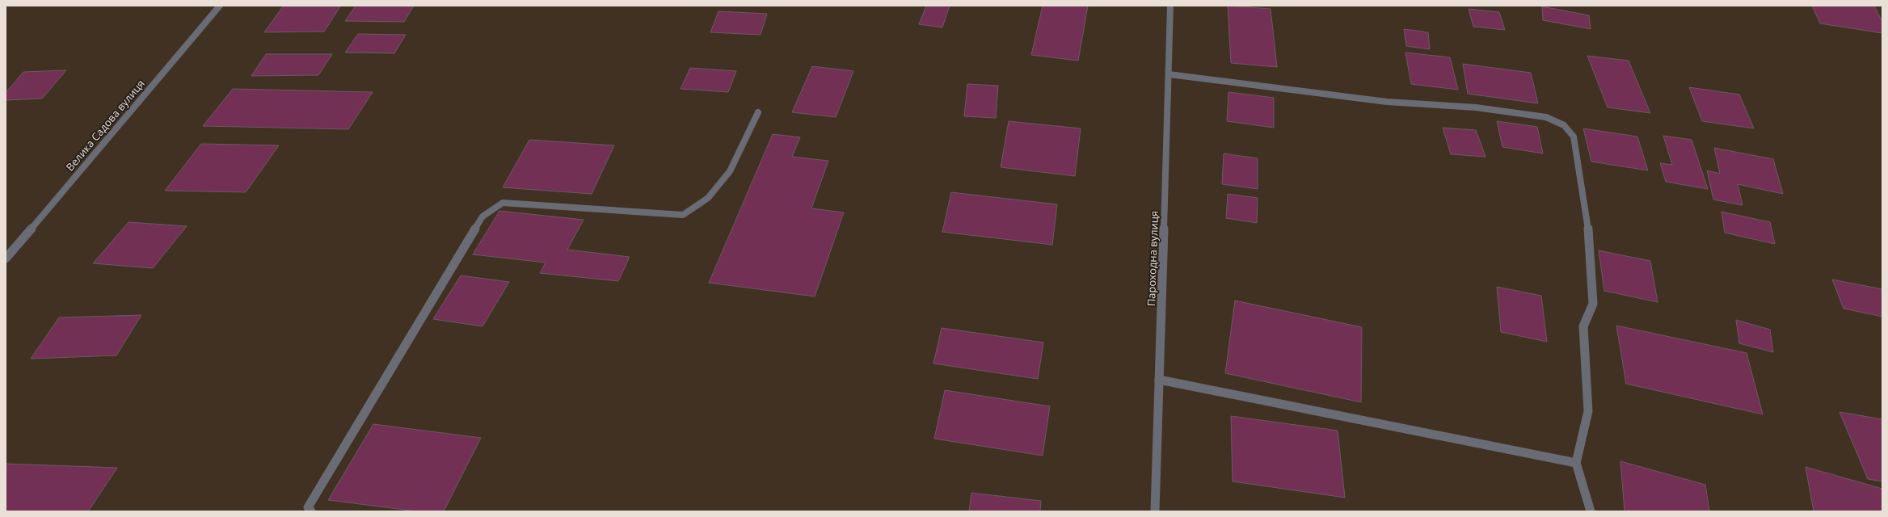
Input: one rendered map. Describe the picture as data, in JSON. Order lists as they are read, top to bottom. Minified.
{"streets":{"street":["Велика Садова вулиця","Пароходна вулиця"]}}
